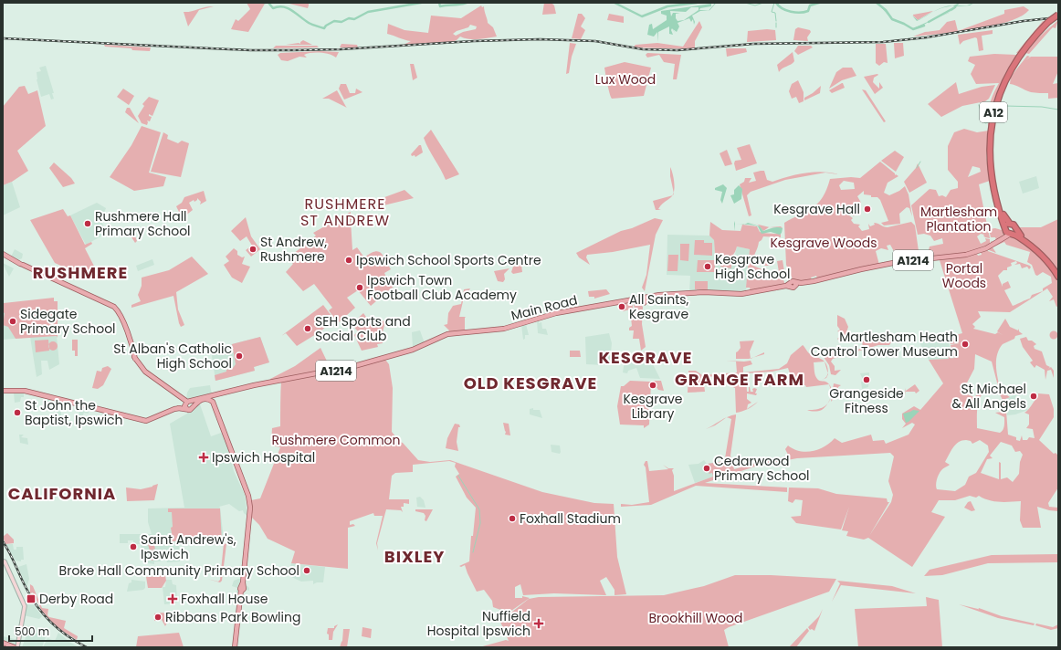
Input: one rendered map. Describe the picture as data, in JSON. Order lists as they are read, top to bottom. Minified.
{"streets":{"highway":["A12"],"main road":["A1214","Main Road"]},"crossings":[["A12","Main Road"]],"districts":["RUSHMERE ST ANDREW","RUSHMERE","KESGRAVE","GRANGE FARM","OLD KESGRAVE","CALIFORNIA","BIXLEY"],"parks":["Lux Wood","Martlesham Plantation","Kesgrave Woods","Portal Woods","Rushmere Common","Brookhill Wood"],"places":{"other":["Kesgrave Hall","Rushmere Hall Primary School","St Andrew, Rushmere","Ipswich School Sports Centre","Kesgrave High School","Ipswich Town Football Club Academy","All Saints, Kesgrave","Sidegate Primary School","SEH Sports and Social Club","Martlesham Heath Control Tower Museum","St Alban's Catholic High School","Grangeside Fitness","Kesgrave Library","St Michael & All Angels","St John the Baptist, Ipswich","Cedarwood Primary School","Foxhall Stadium","Saint Andrew's, Ipswich","Broke Hall Community Primary School","Ribbans Park Bowling"],"health":["Ipswich Hospital","Foxhall House","Nuffield Hospital Ipswich"],"transit":["Derby Road"]},"scale_bar":"500 m"}
